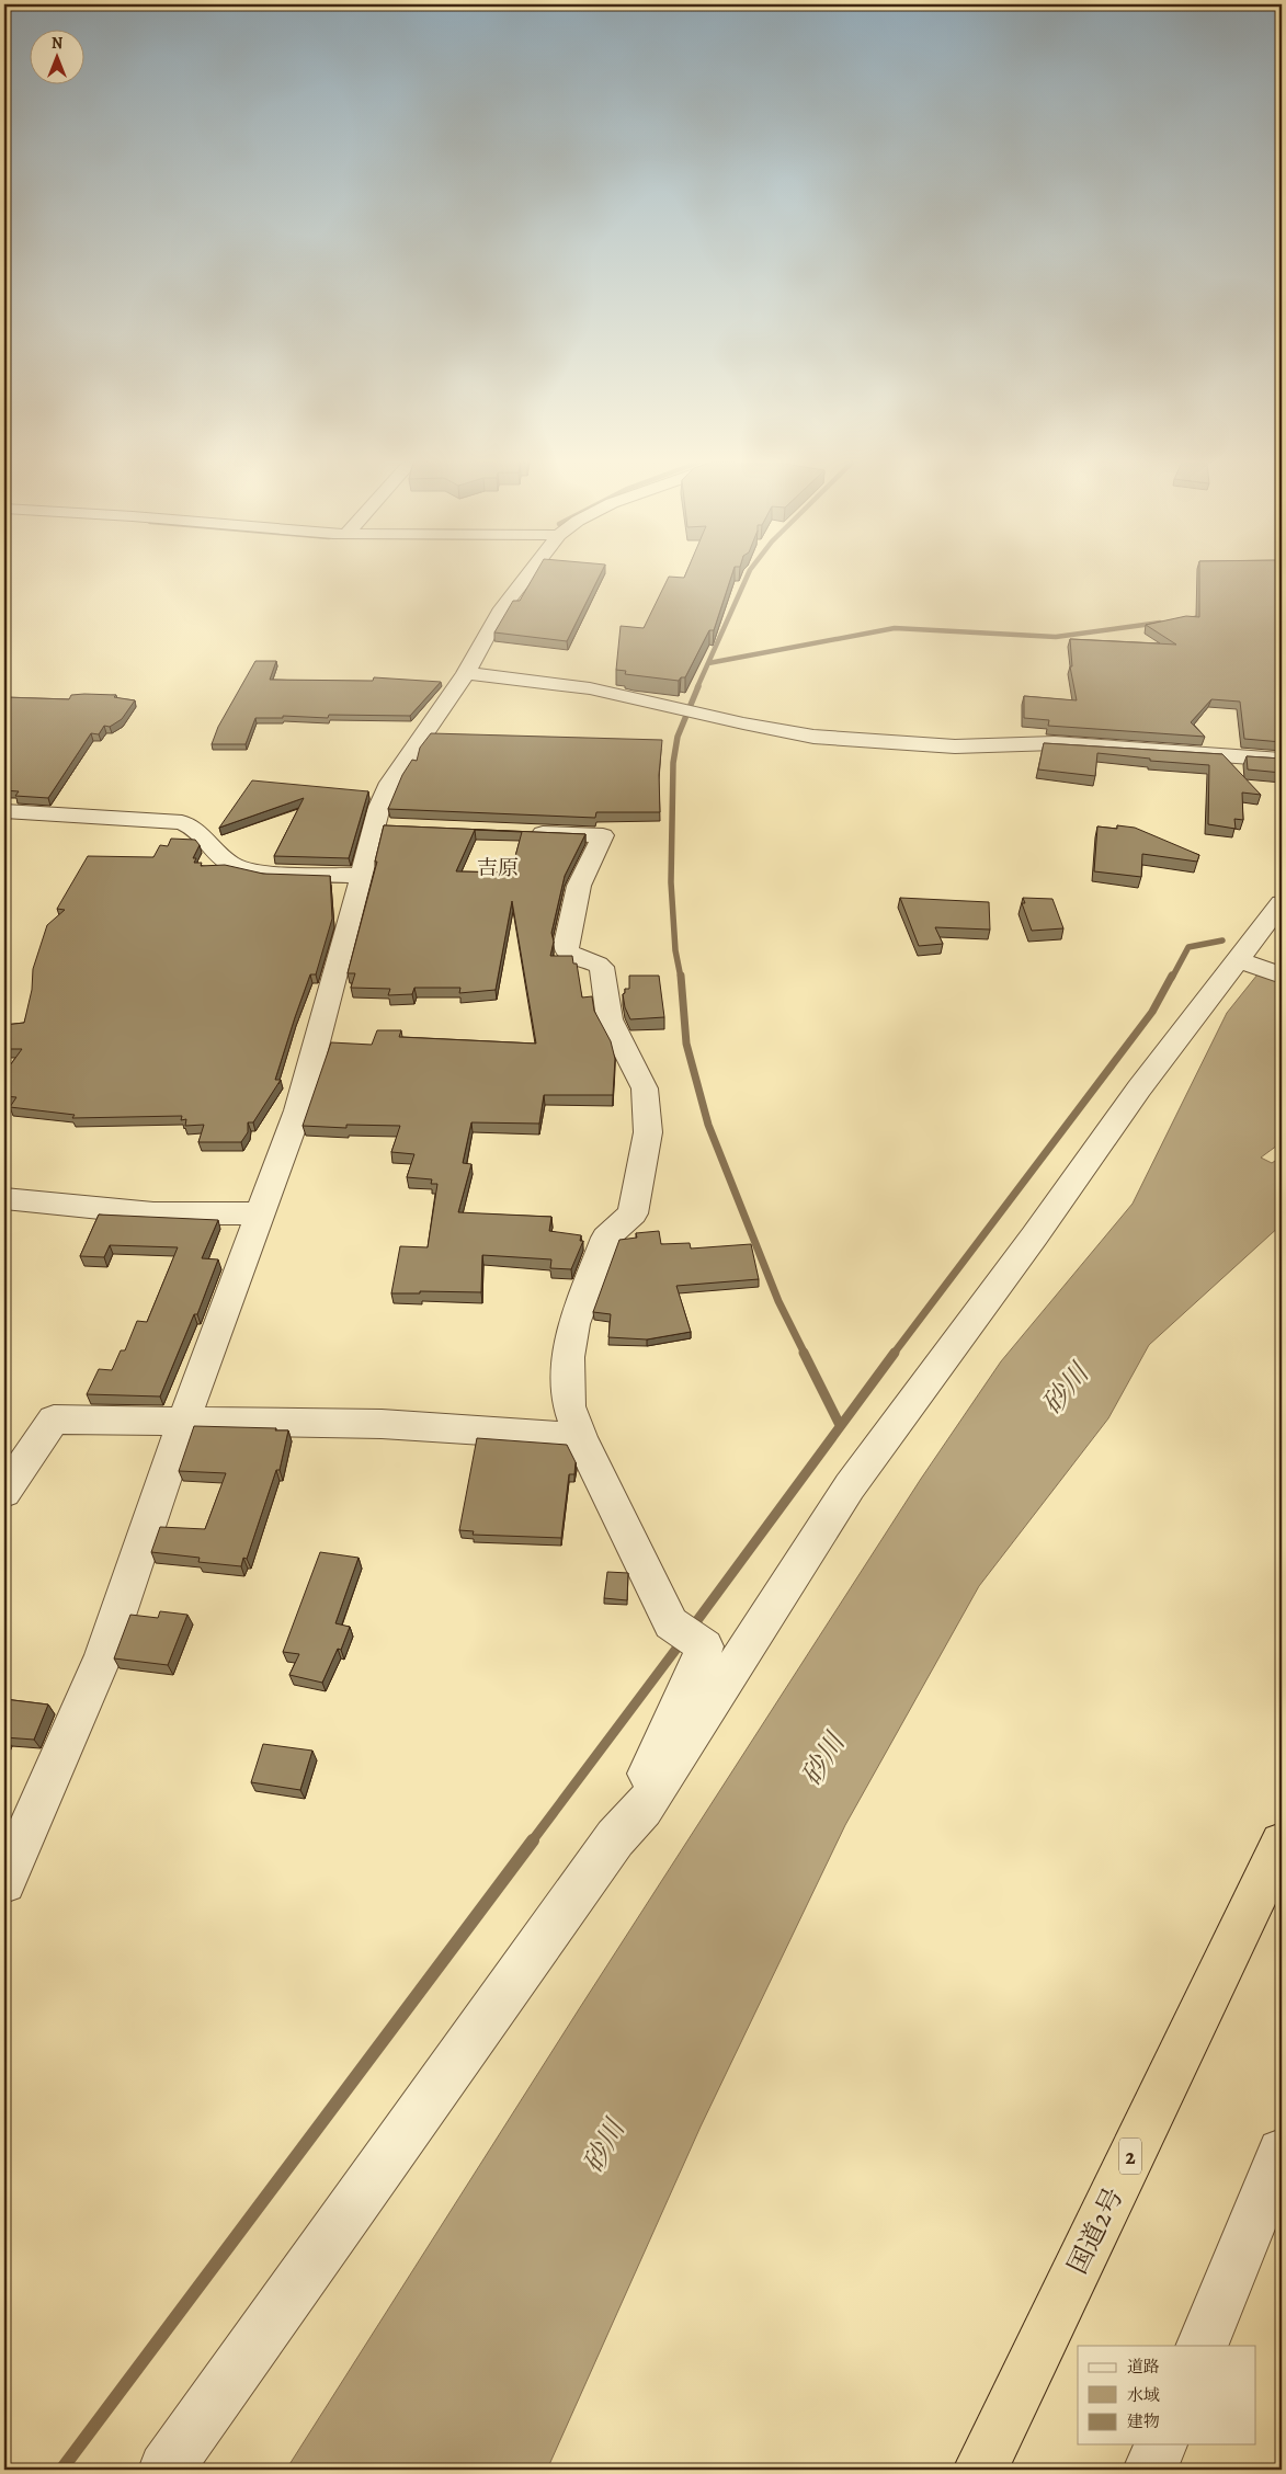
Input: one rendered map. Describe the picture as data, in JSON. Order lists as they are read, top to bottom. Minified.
{"streets":{"highway":["2","国道2号"]},"districts":["吉原"],"water":["砂川"],"legend":["道路","水域","建物"],"north":"top"}
